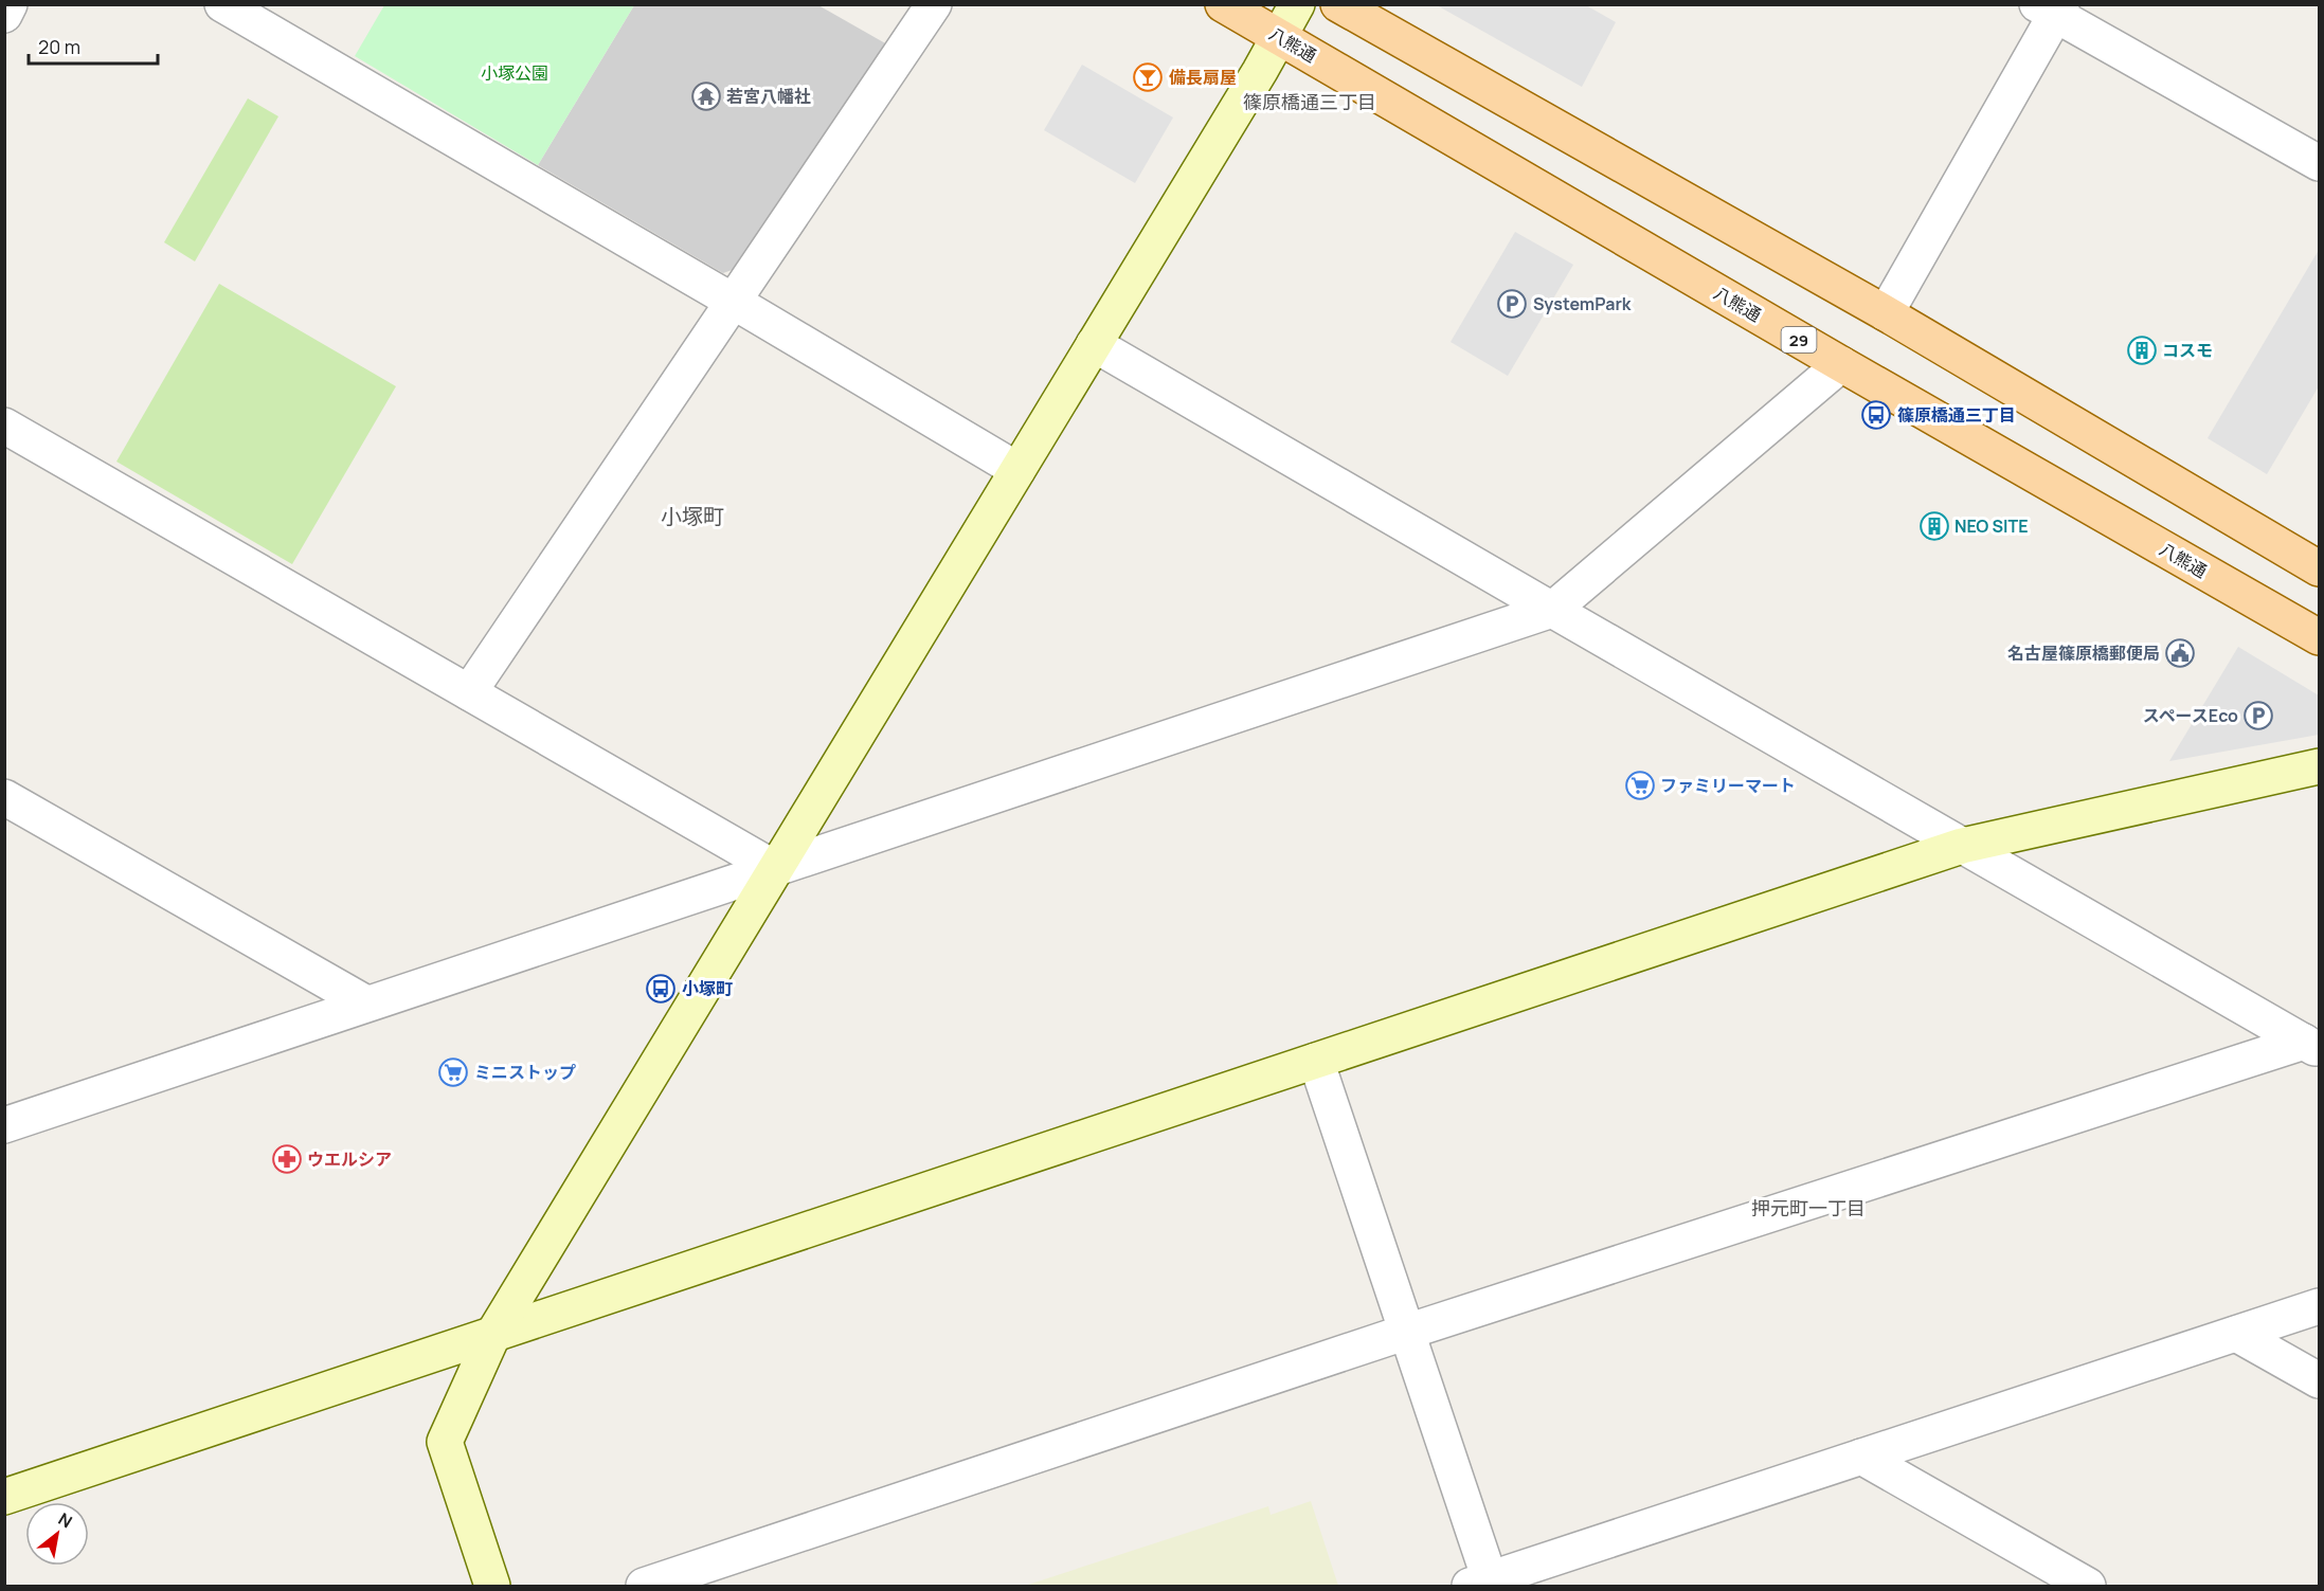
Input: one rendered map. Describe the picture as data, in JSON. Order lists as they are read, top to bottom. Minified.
{"streets":{"main road":["八熊通","29"]},"districts":["篠原橋通三丁目","小塚町","押元町一丁目"],"parks":["小塚公園"],"places":{"bar":["備長扇屋"],"temple":["若宮八幡社"],"parking":["SystemPark","スペースEco"],"building":["コスモ","NEO SITE"],"bus stop":["篠原橋通三丁目","小塚町"],"public building":["名古屋篠原橋郵便局"],"supermarket":["ファミリーマート","ミニストップ"],"pharmacy":["ウエルシア"]},"scale_bar":"20 m","north":"top right"}
